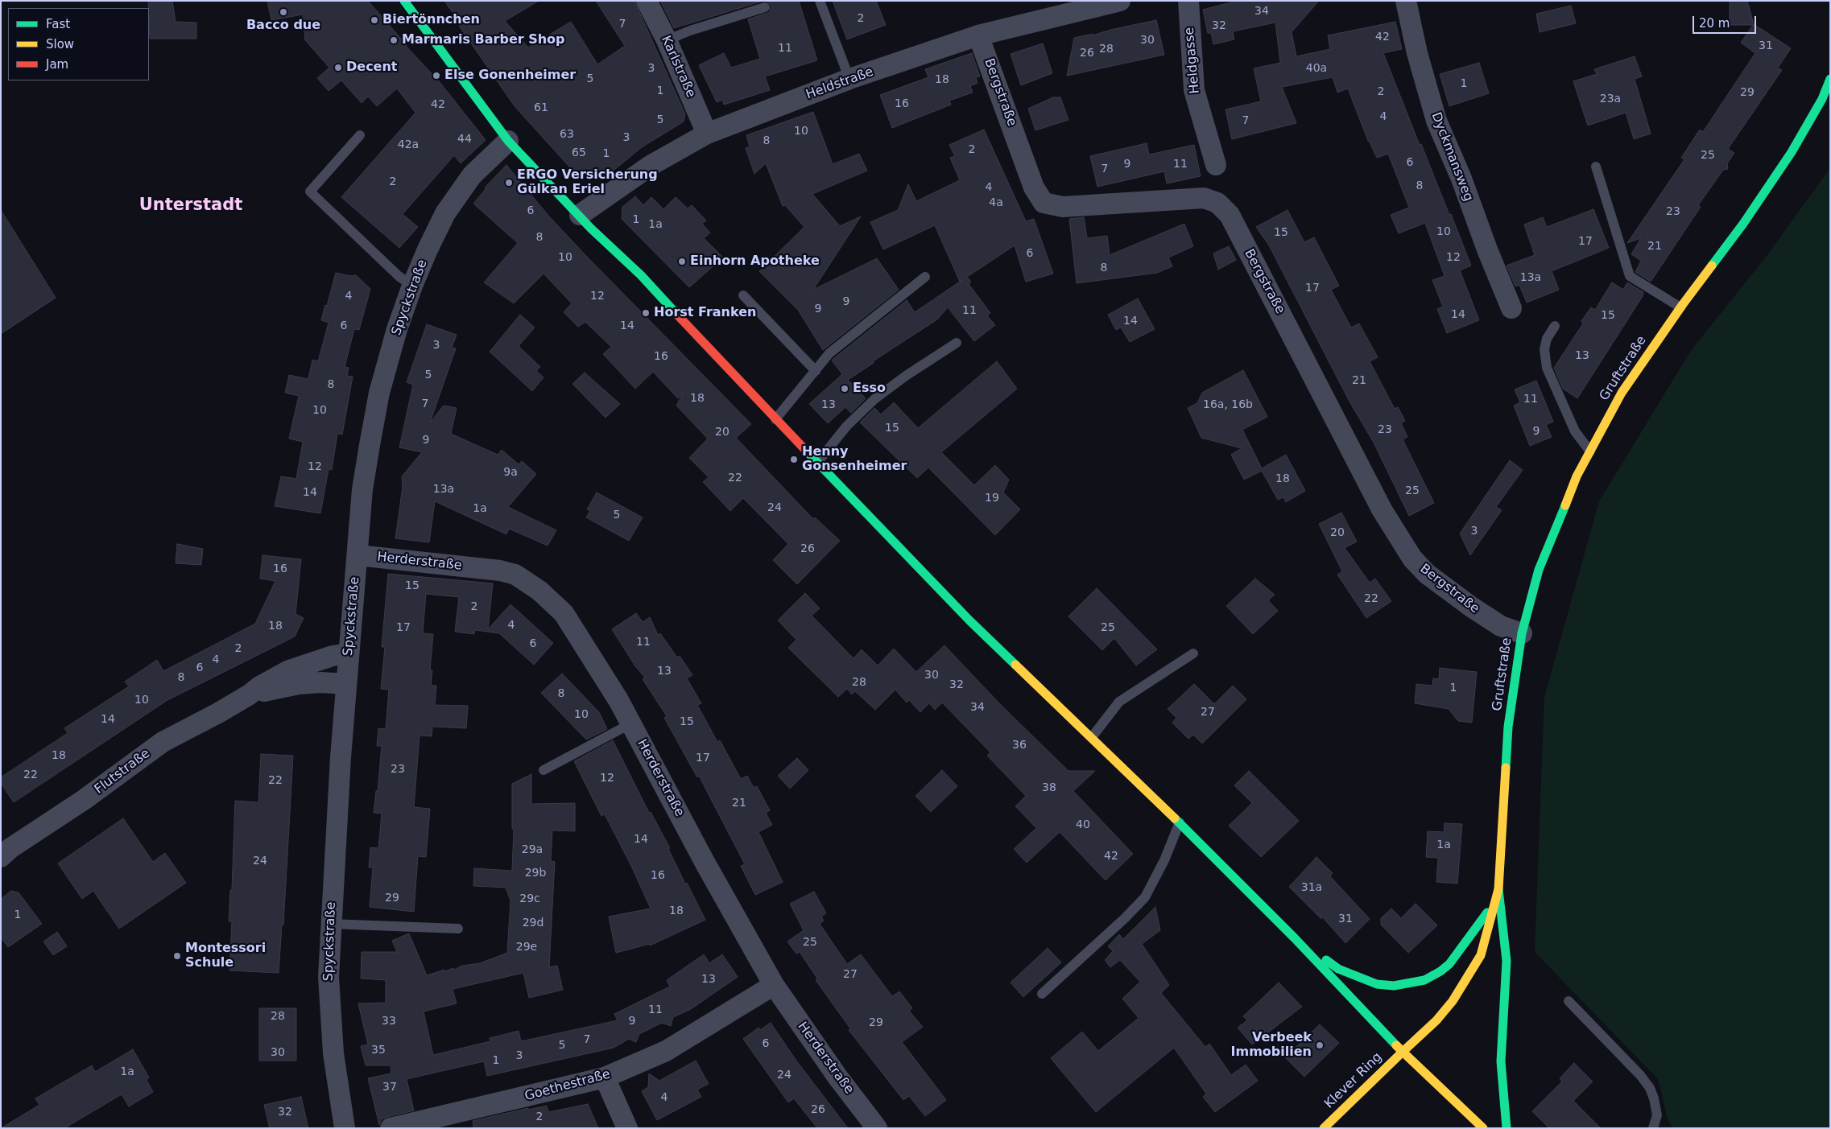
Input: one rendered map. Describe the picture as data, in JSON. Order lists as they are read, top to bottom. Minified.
{"streets":{"main road":["Gruftstraße","Klever Ring"],"street":["Heldgasse","Karlstraße","Heldstraße","Bergstraße","Dyckmansweg","Spyckstraße","Herderstraße","Flutstraße","Goethestraße"]},"crossings":[["Karlstraße","Heldstraße"],["Heldstraße","Bergstraße"],["Bergstraße","Gruftstraße"],["Spyckstraße","Herderstraße"],["Spyckstraße","Flutstraße"],["Gruftstraße","Klever Ring"],["Herderstraße","Goethestraße"]],"districts":["Unterstadt"],"places":["Bacco due","Biertönnchen","Marmaris Barber Shop","Decent","Else Gonenheimer","ERGO Versicherung Gülkan Eriel","Einhorn Apotheke","Horst Franken","Esso","Henny Gonsenheimer","Montessori Schule","Verbeek Immobilien"],"house_numbers":["34","2","7","32","42","30","31","11","28","26","3","40a","5","18","1","1","2","29","23a","16","42","61","4","5","7","10","63","3","44","8","42a","2","65","1","25","6","9","11","7","2","8","4","4a","6","23","1","1a","10","15","8","17","21","6","10","12","8","13a","17","4","12","9","9","11","14","15","14","6","14","3","13","16","5","21","8","18","11","7","13","16a, 16b","10","15","23","9","20","9","12","9a","22","18","13a","25","14","19","24","1a","5","3","20","26","16","15","22","2","4","18","17","25","11","6","2","4","6","13","30","8","28","32","1","8","10","34","27","10","14","15","36","18","17","23","22","12","22","38","21","40","14","1a","29a","42","24","29b","16","31a","29","29c","18","1","31","29d","25","29e","27","13","11","28","33","9","29","7","6","5","35","30","3","1","1a","24","37","4","26","32","2"],"legend":["Fast","Slow","Jam"],"scale_bar":"20 m"}
